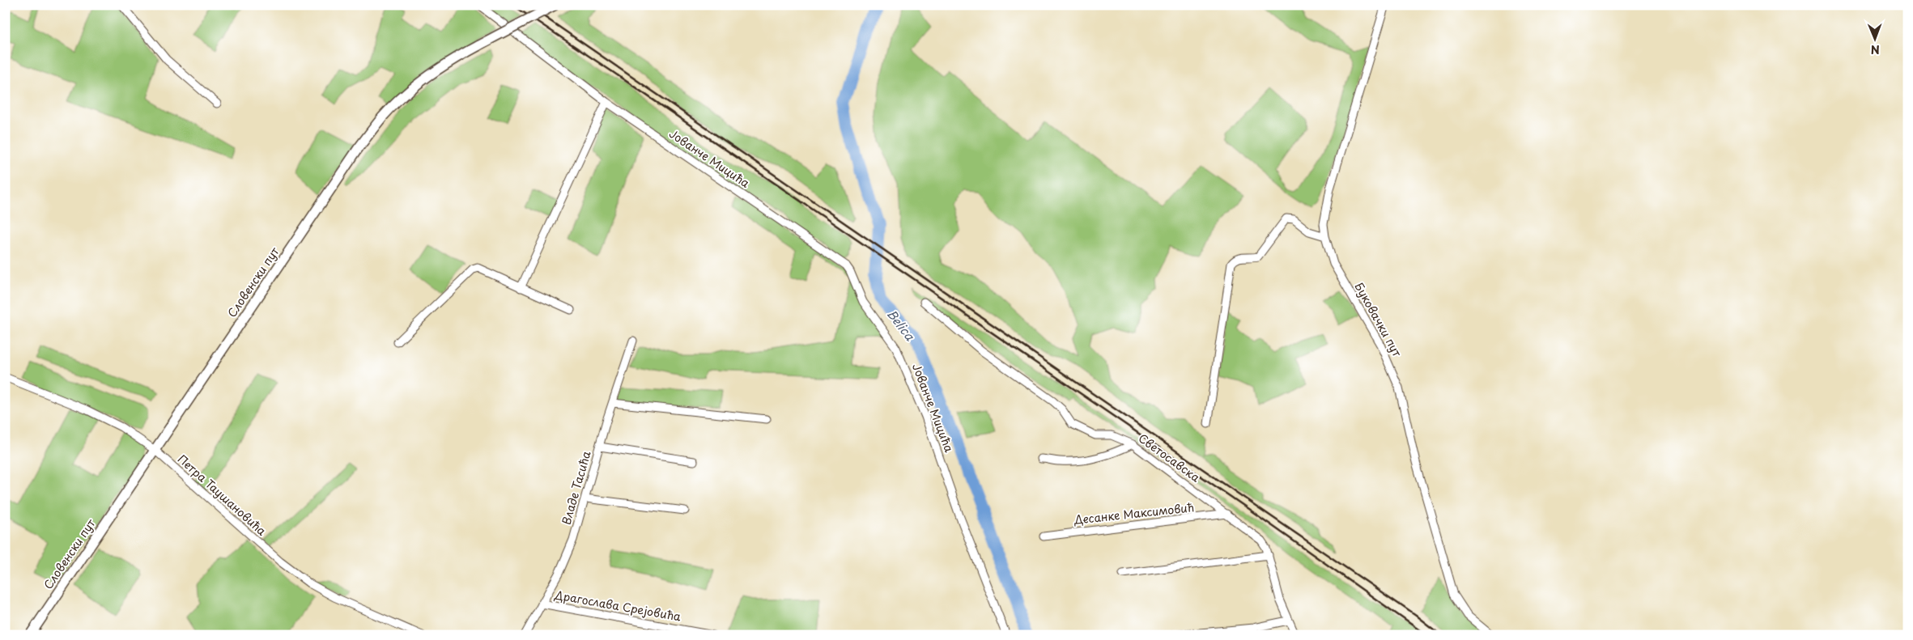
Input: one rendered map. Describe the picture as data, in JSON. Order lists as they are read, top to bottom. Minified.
{"streets":{"street":["Јованче Мицића","Словенски пут","Буковачки пут","Светосавска","Владе Тасића","Петра Таушановића","Десанке Максимовић","Драгослава Срејовића"]},"crossings":[["Словенски пут","Петра Таушановића"],["Светосавска","Десанке Максимовић"],["Владе Тасића","Драгослава Срејовића"]],"water":["Belica"],"north":"bottom"}
